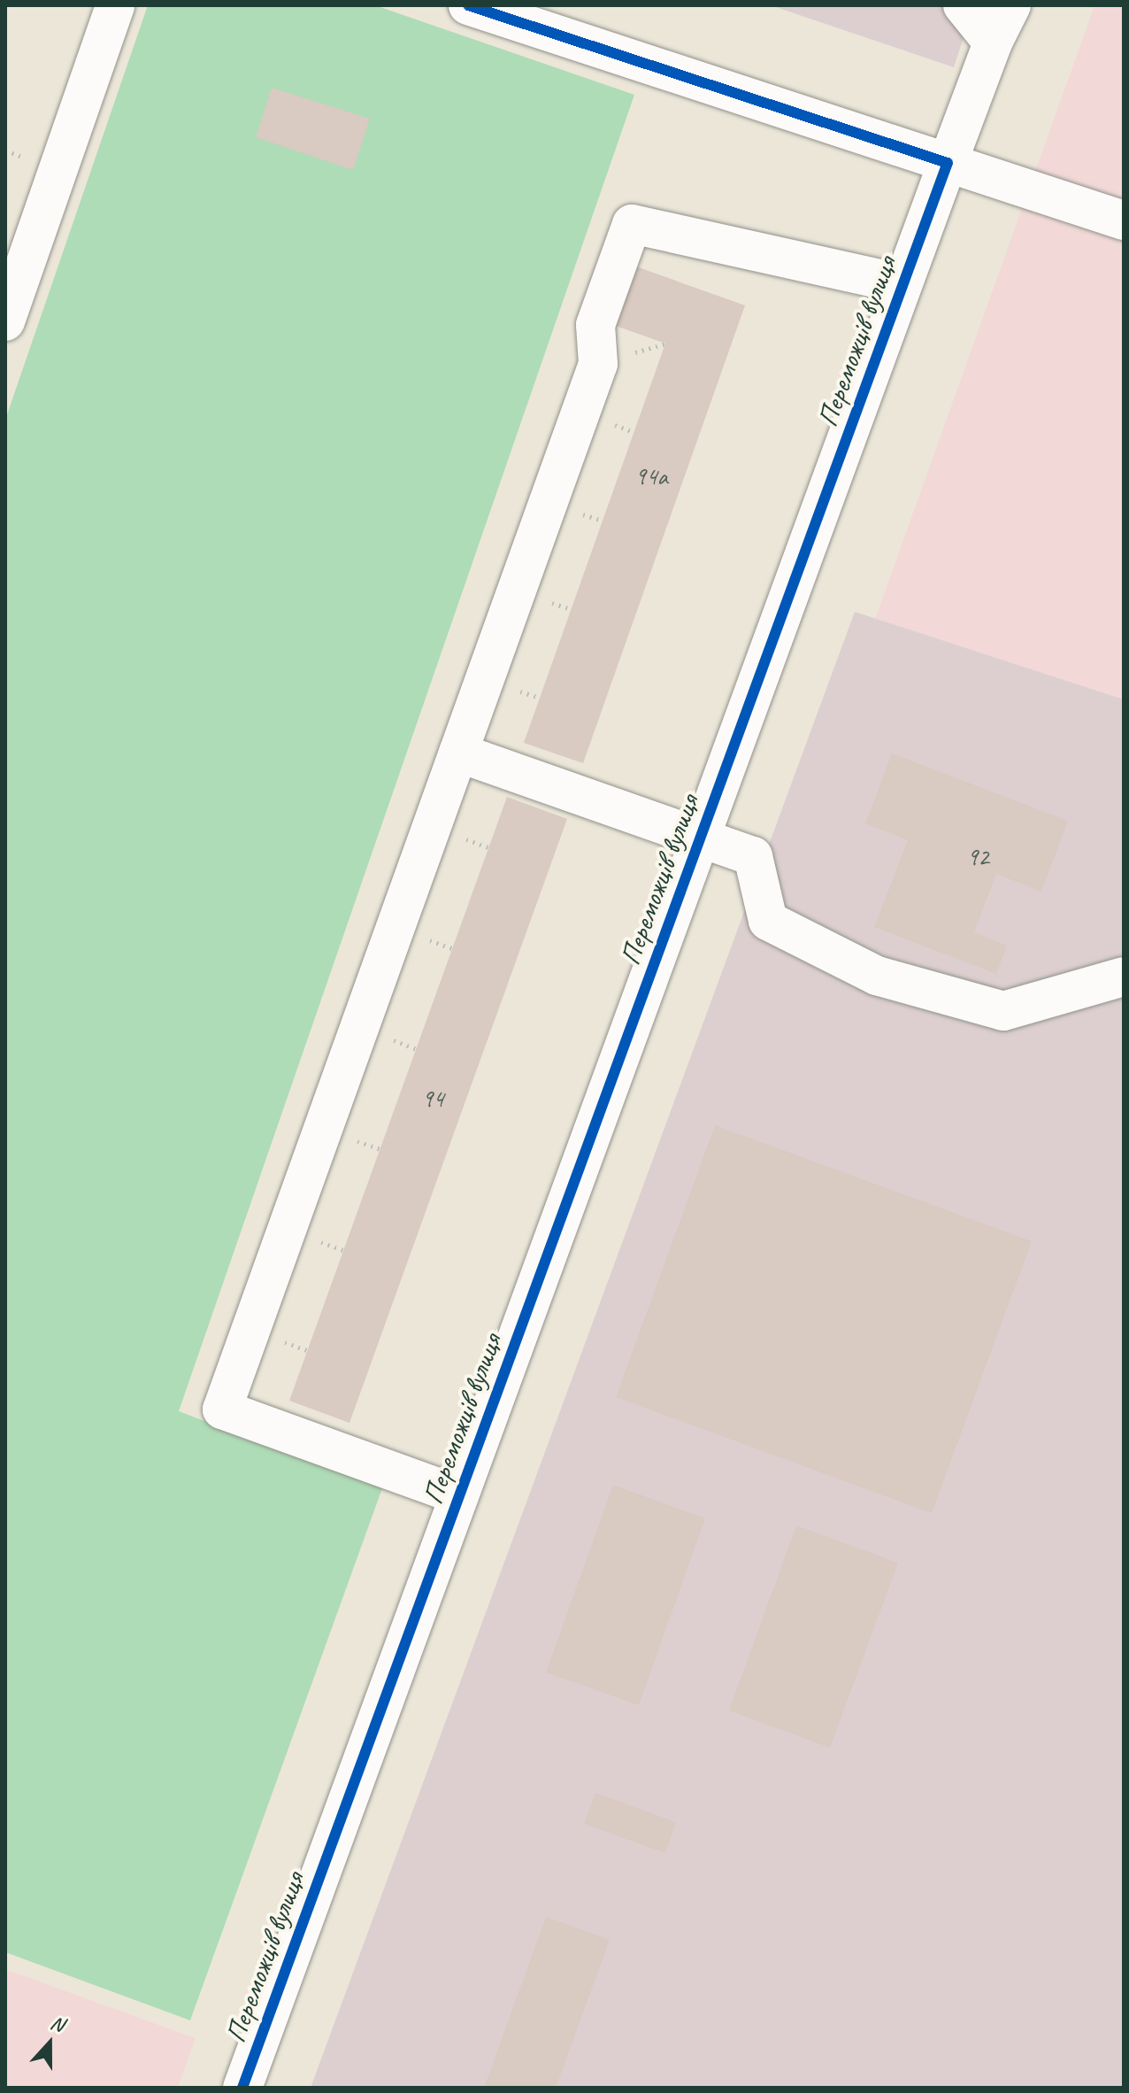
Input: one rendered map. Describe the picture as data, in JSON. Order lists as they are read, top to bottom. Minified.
{"streets":{"street":["Переможців вулиця"]},"house_numbers":["94а","92","94"],"north":"top"}
